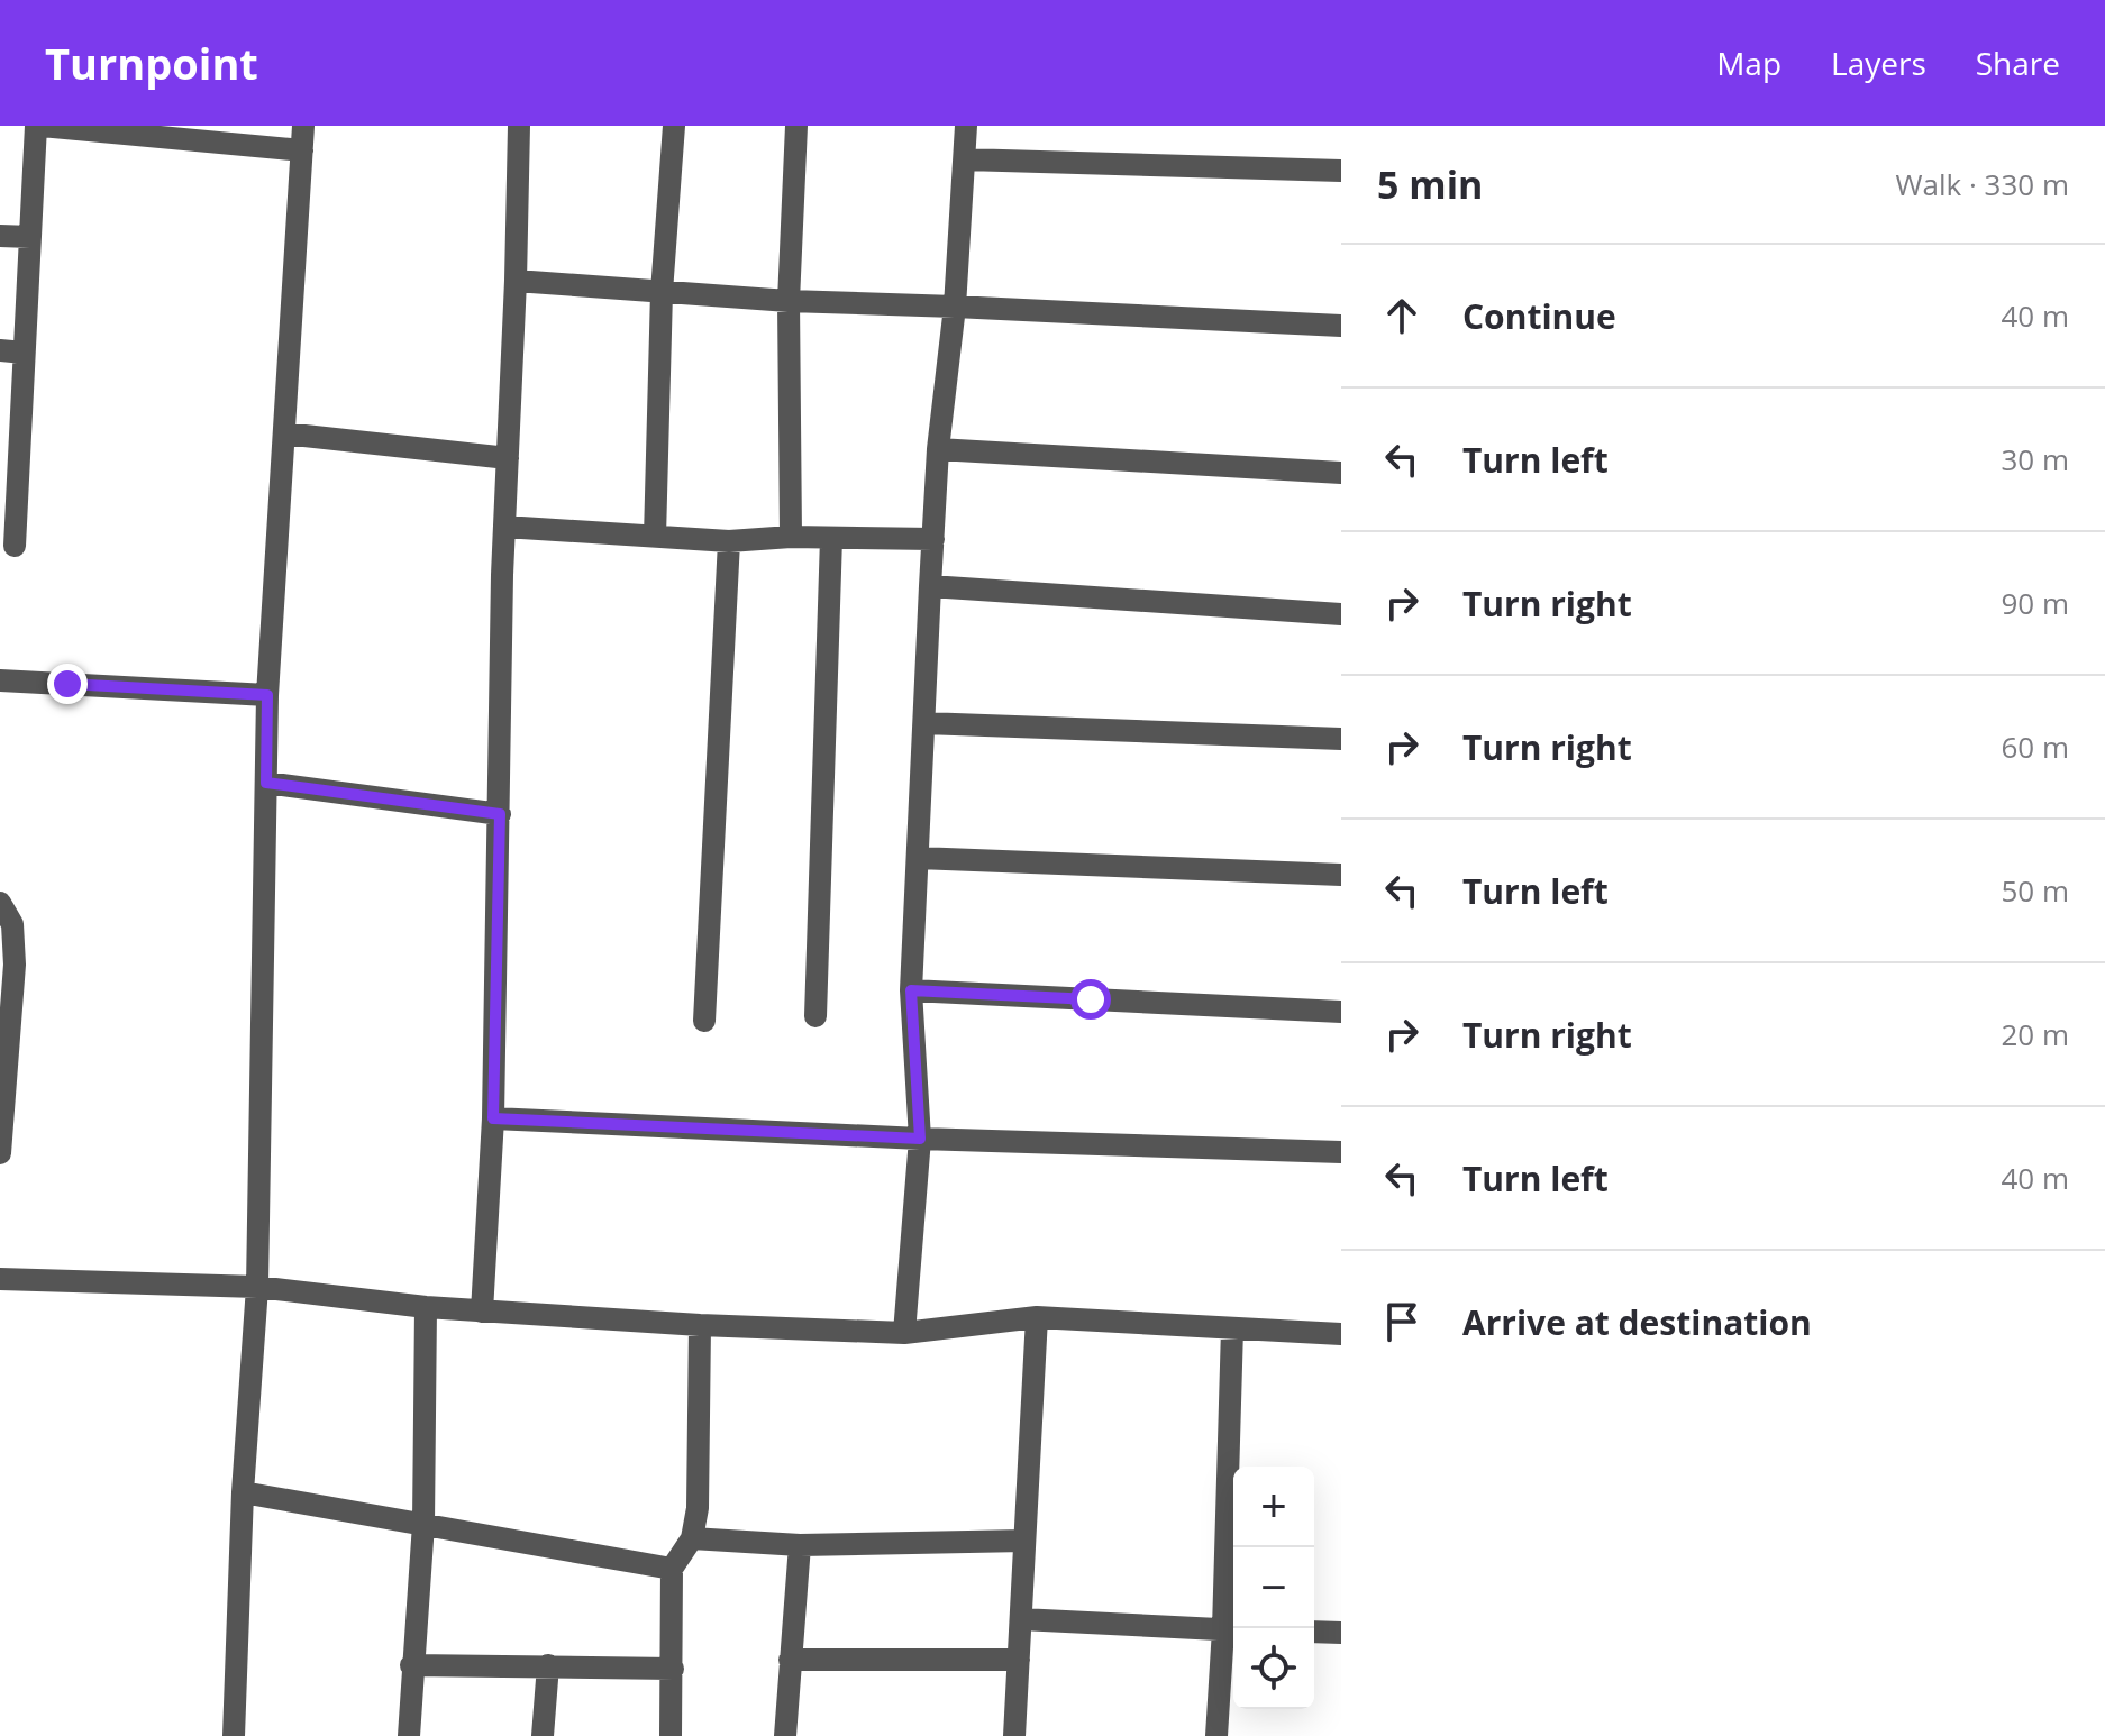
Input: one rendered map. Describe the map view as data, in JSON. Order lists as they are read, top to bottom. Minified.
{"page":{"header":"Turnpoint","nav":["Map","Layers","Share"],"heading":["5 min","Walk · 330 m"],"list":[["Continue","40 m"],["Turn left","30 m"],["Turn right","90 m"],["Turn right","60 m"],["Turn left","50 m"],["Turn right","20 m"],["Turn left","40 m"],"Arrive at destination"],"map_buttons":["+","−"]}}
